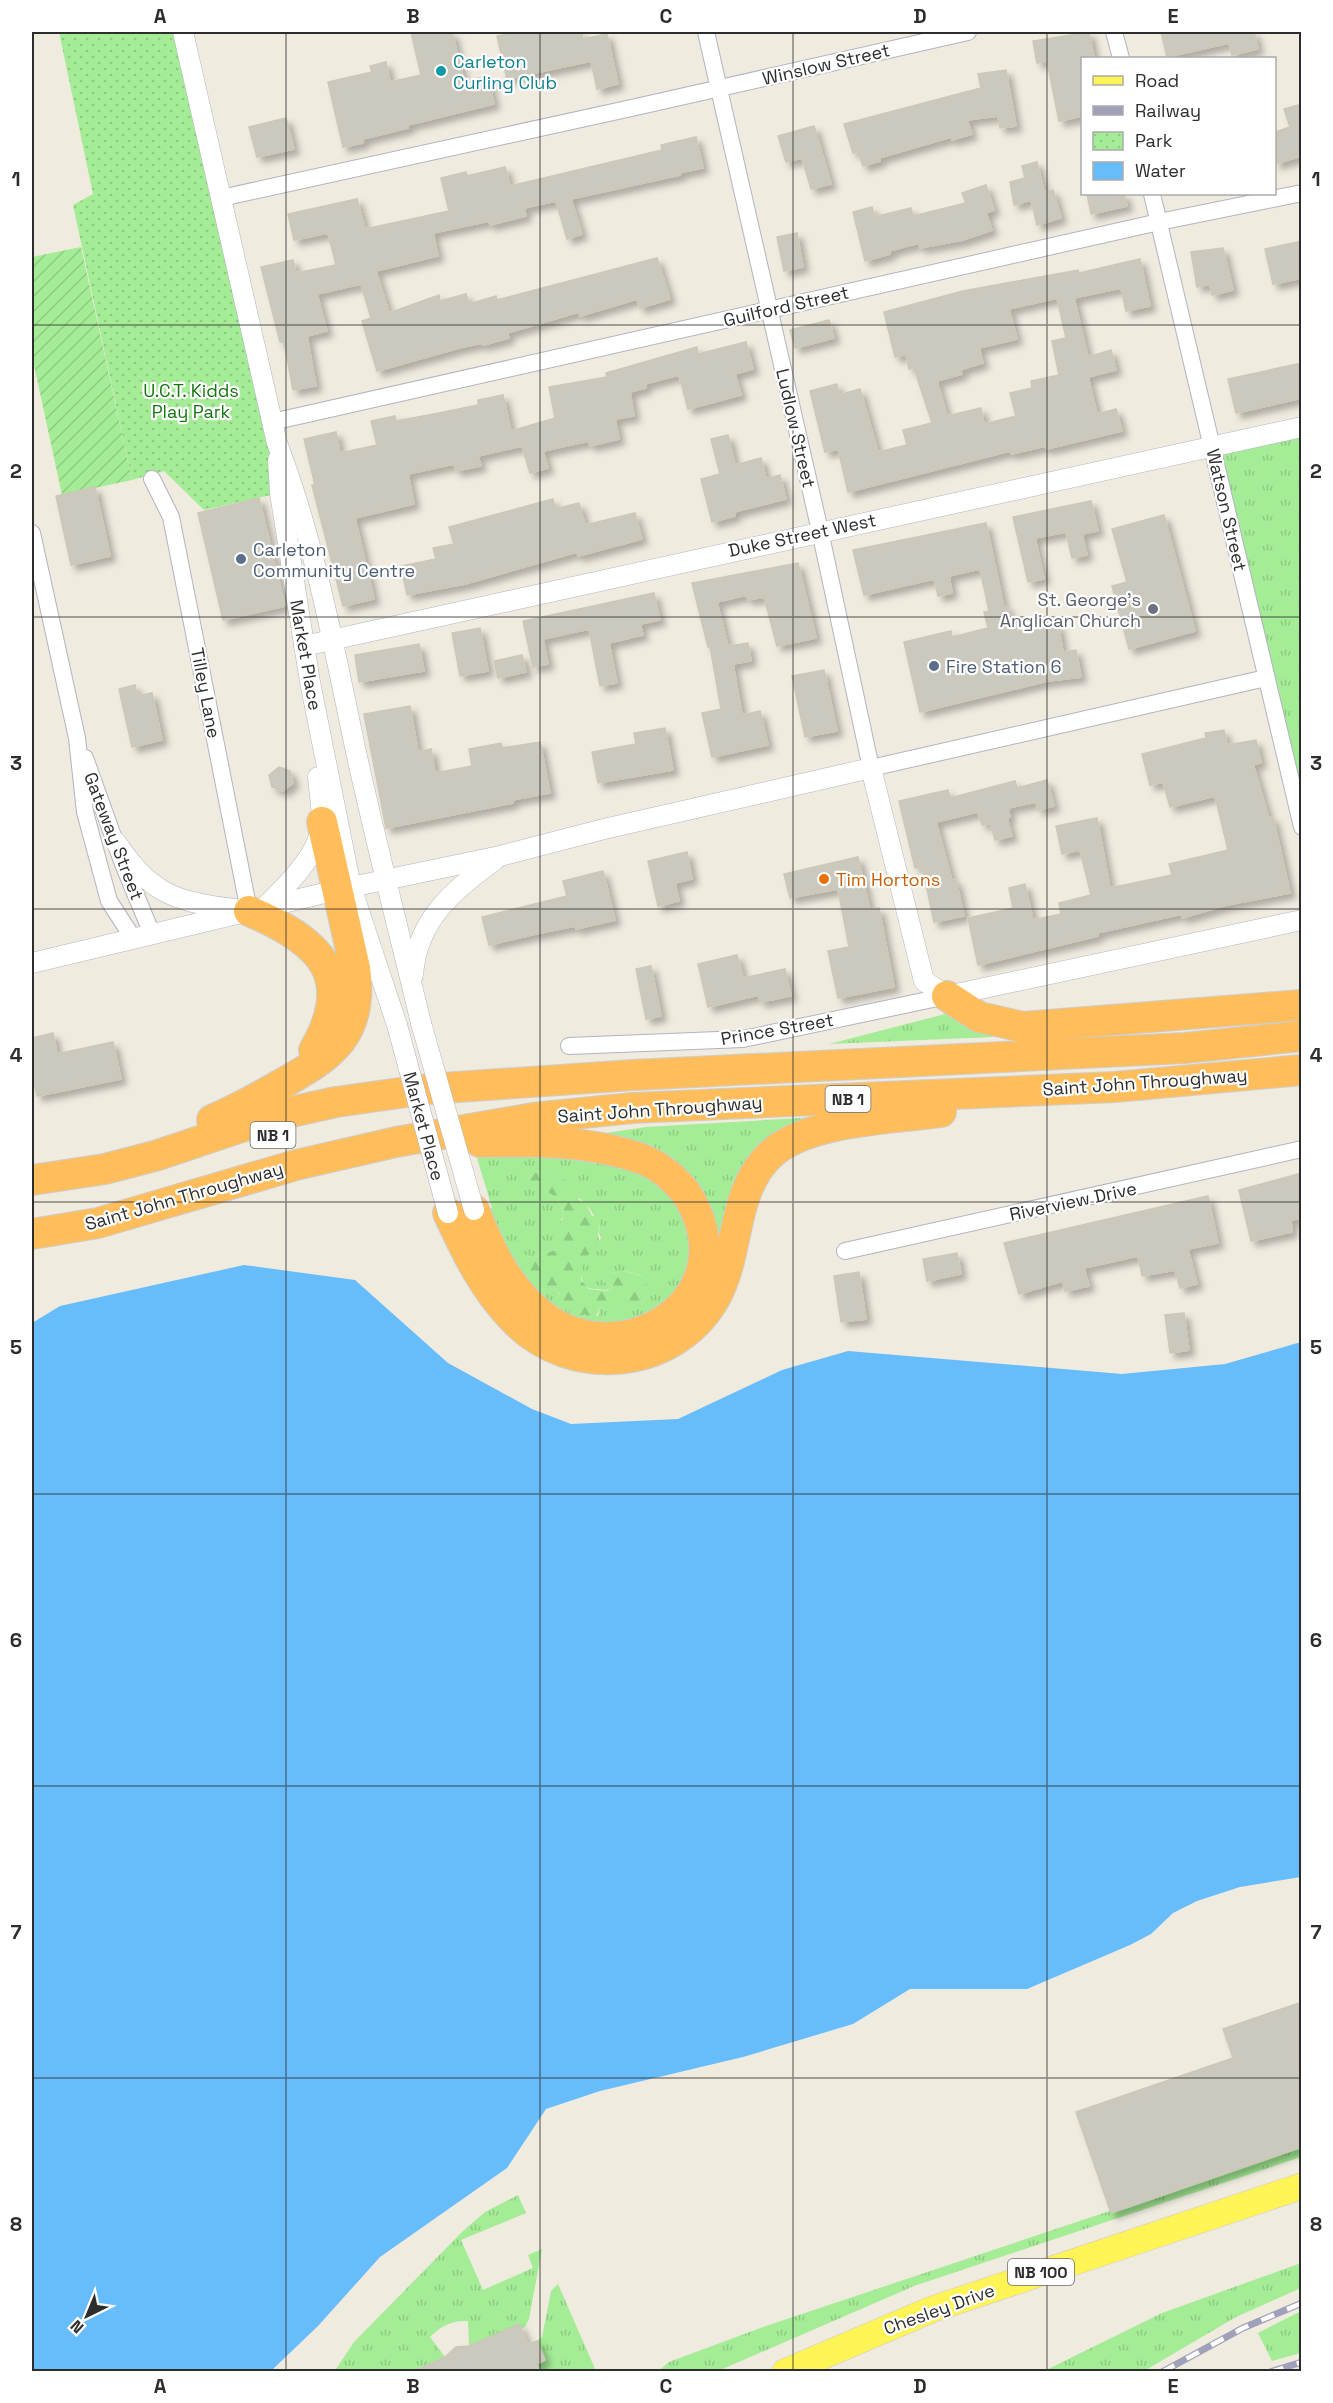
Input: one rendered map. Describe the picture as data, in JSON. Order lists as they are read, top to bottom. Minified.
{"streets":{"highway":["Saint John Throughway","NB 1"],"main road":["NB 100","Chesley Drive"],"street":["Winslow Street","Guilford Street","Ludlow Street","Watson Street","Duke Street West","Market Place","Tilley Lane","Gateway Street","Prince Street","Riverview Drive"]},"crossings":[["Winslow Street","Ludlow Street"],["Guilford Street","Ludlow Street"],["Guilford Street","Watson Street"],["Ludlow Street","Duke Street West"],["Watson Street","Duke Street West"],["Duke Street West","Market Place"]],"parks":["U.C.T. Kidds Play Park"],"places":["Carleton Curling Club","Carleton Community Centre","St. George's Anglican Church","Fire Station 6","Tim Hortons"],"legend":["Road","Railway","Park","Water"],"north":"bottom left","grid":{"columns":["A","B","C","D","E"],"rows":["1","2","3","4","5","6","7","8"]}}
